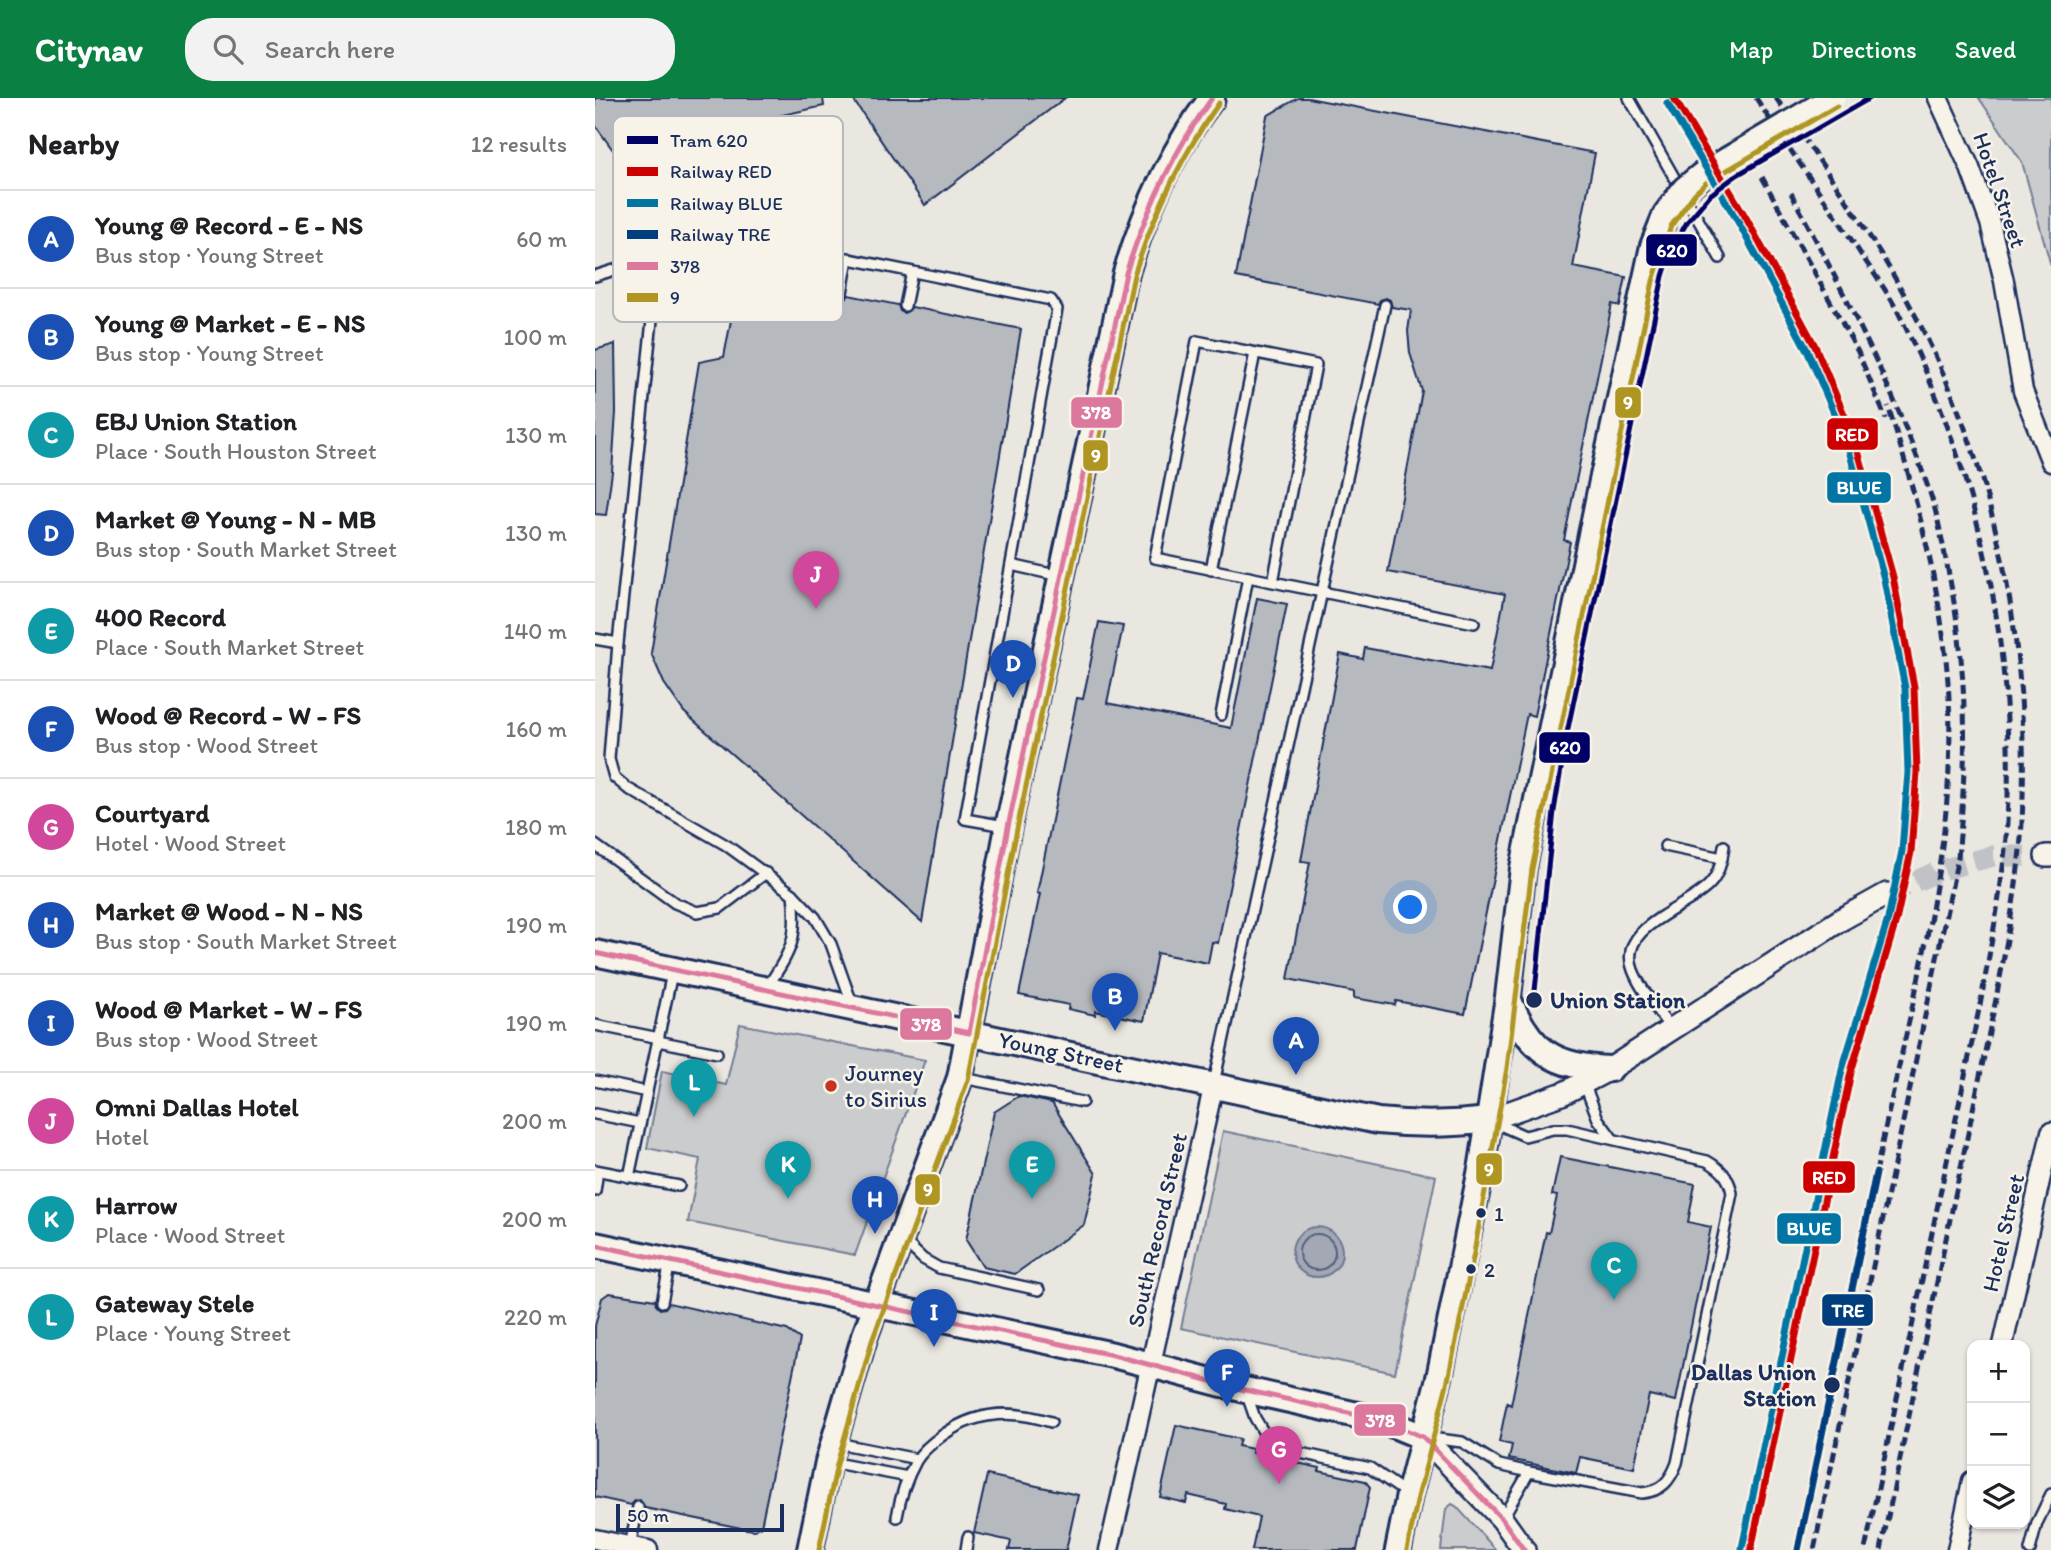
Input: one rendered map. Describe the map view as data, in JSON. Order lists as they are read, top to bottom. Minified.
{"streets":{"main road":["Young Street"],"street":["Hotel Street","South Record Street"]},"crossings":[["Young Street","South Record Street"]],"places":["Union Station","Journey to Sirius","1","2","Dallas Union Station"],"lines":["tram line 620","rail line RED","transit line 378","rail line BLUE","transit line 9","rail line TRE"],"legend":["Tram 620","Railway RED","Railway BLUE","Railway TRE","378","9"],"scale_bar":"50 m","page":{"header":"Citynav","search":"Search here","nav":["Map","Directions","Saved"],"heading":["Nearby","12 results"],"list":[{"mark":"A","name":"Young @ Record - E - NS","note":"Bus stop · Young Street","value":"60 m"},{"mark":"B","name":"Young @ Market - E - NS","note":"Bus stop · Young Street","value":"100 m"},{"mark":"C","name":"EBJ Union Station","note":"Place · South Houston Street","value":"130 m"},{"mark":"D","name":"Market @ Young - N - MB","note":"Bus stop · South Market Street","value":"130 m"},{"mark":"E","name":"400 Record","note":"Place · South Market Street","value":"140 m"},{"mark":"F","name":"Wood @ Record - W - FS","note":"Bus stop · Wood Street","value":"160 m"},{"mark":"G","name":"Courtyard","note":"Hotel · Wood Street","value":"180 m"},{"mark":"H","name":"Market @ Wood - N - NS","note":"Bus stop · South Market Street","value":"190 m"},{"mark":"I","name":"Wood @ Market - W - FS","note":"Bus stop · Wood Street","value":"190 m"},{"mark":"J","name":"Omni Dallas Hotel","note":"Hotel","value":"200 m"},{"mark":"K","name":"Harrow","note":"Place · Wood Street","value":"200 m"},{"mark":"L","name":"Gateway Stele","note":"Place · Young Street","value":"220 m"}],"pins":["J","D","B","A","L","E","K","H","C","I","F","G"],"map_buttons":["+","−"],"scale":"50 m"}}
